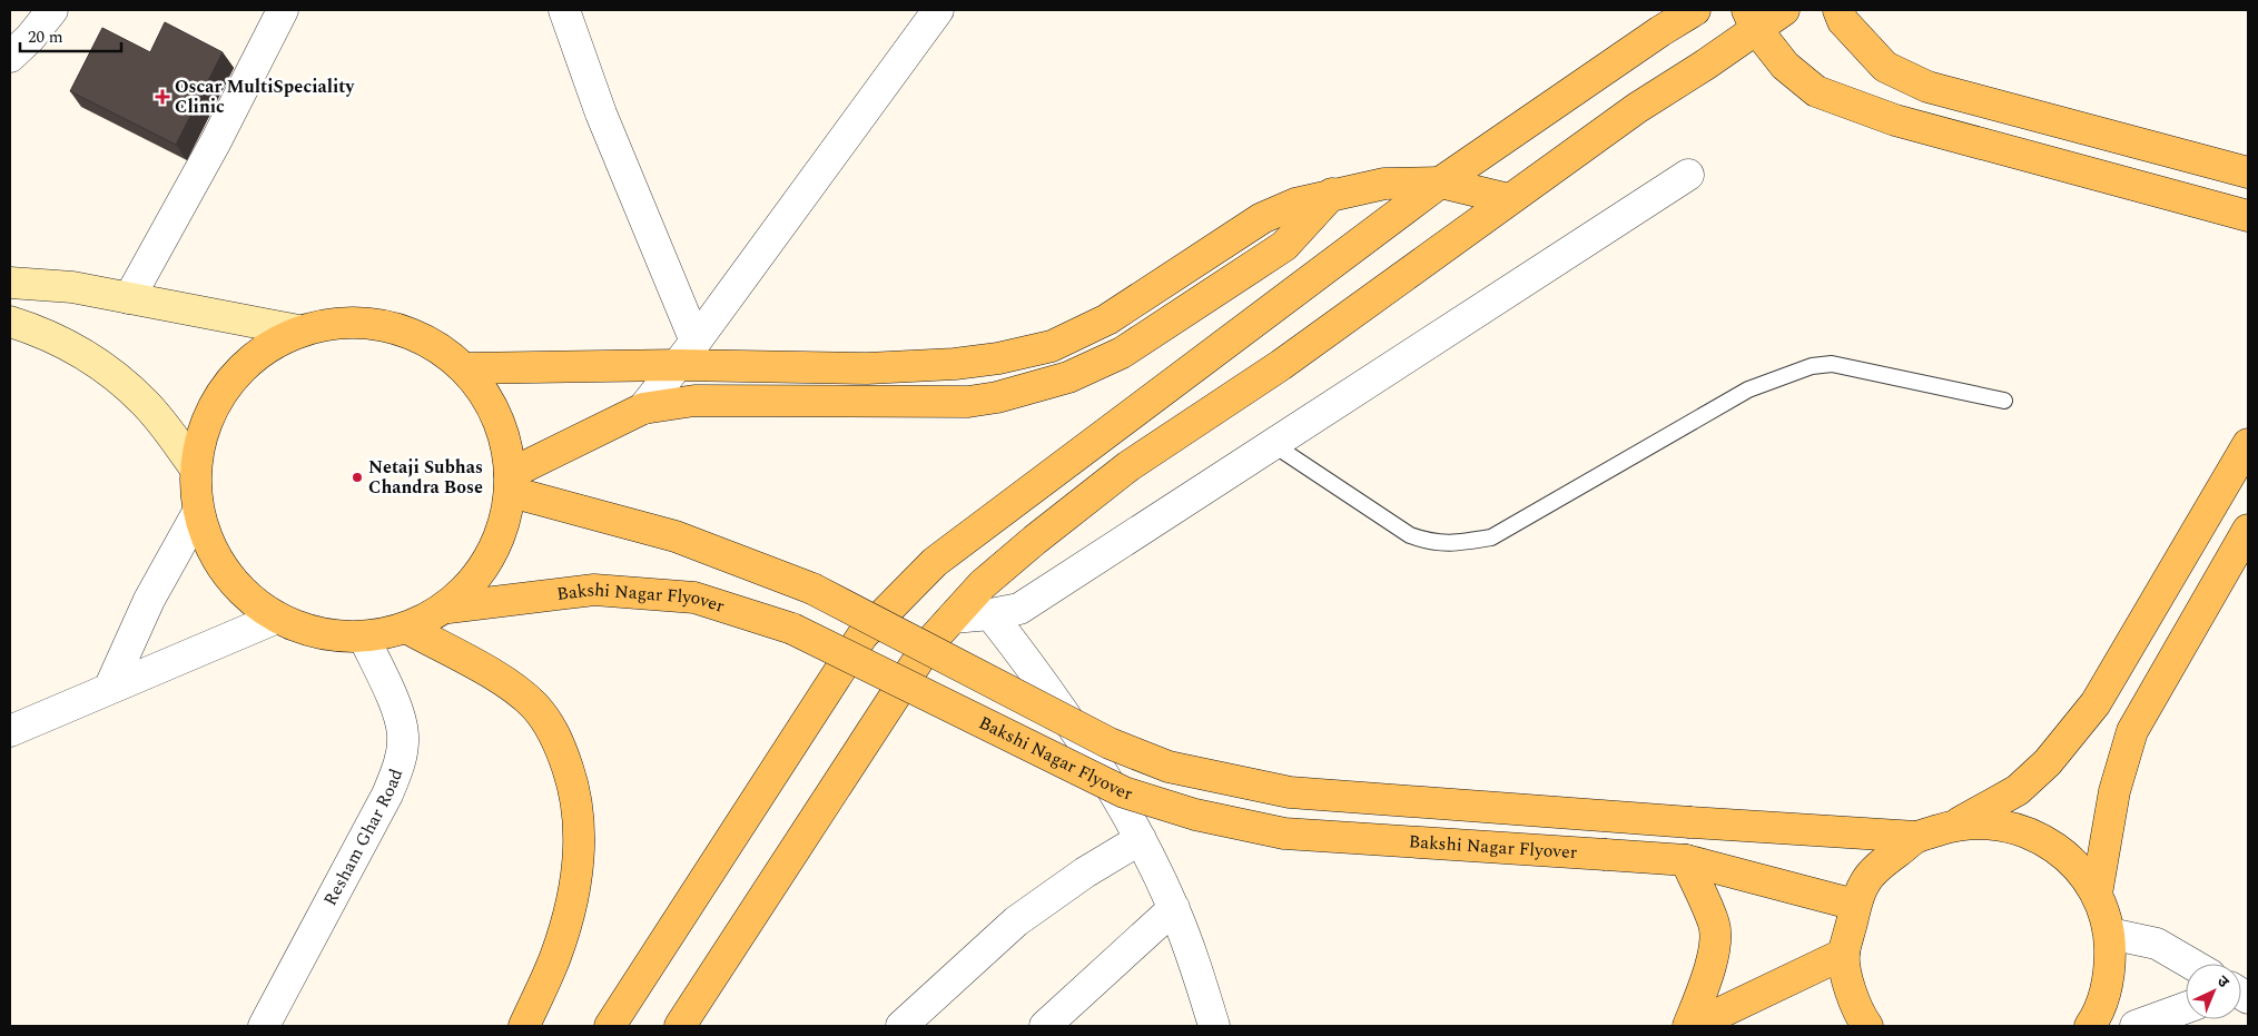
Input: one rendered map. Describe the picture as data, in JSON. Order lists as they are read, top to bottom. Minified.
{"streets":{"main road":["Bakshi Nagar Flyover"],"street":["Resham Ghar Road"]},"places":{"health":["Oscar MultiSpeciality Clinic"],"other":["Netaji Subhas Chandra Bose"]},"scale_bar":"20 m","north":"top right"}
